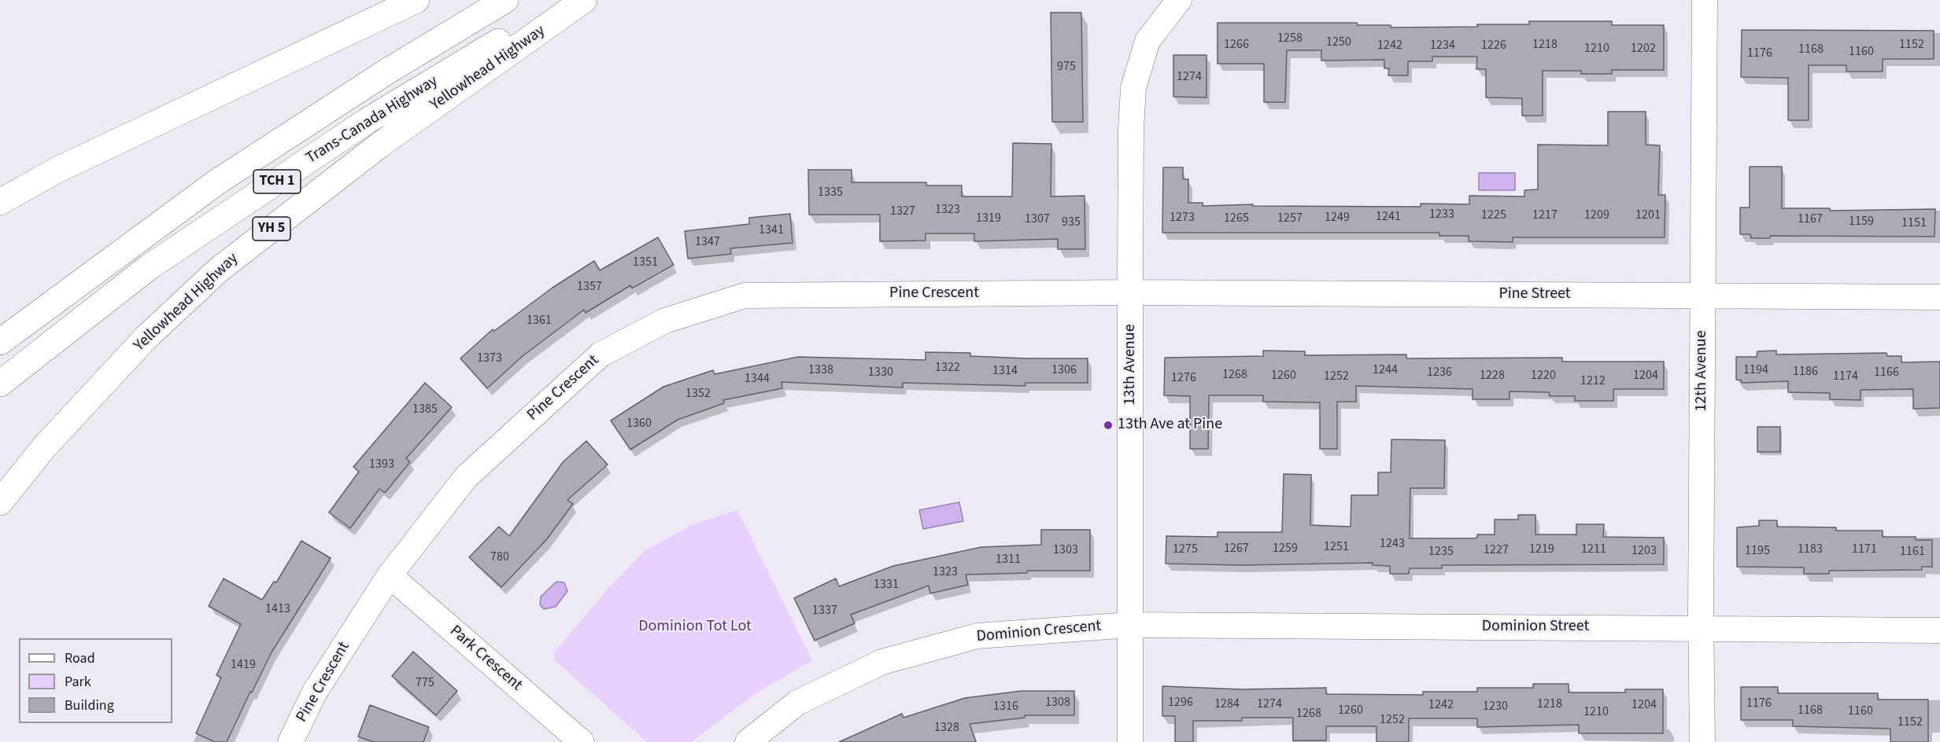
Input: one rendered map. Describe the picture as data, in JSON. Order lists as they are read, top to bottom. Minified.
{"streets":{"highway":["Yellowhead Highway","Trans-Canada Highway","TCH 1","YH 5"],"street":["Pine Crescent","Pine Street","13th Avenue","12th Avenue","Dominion Street","Dominion Crescent","Park Crescent"]},"crossings":[["Pine Crescent","Pine Street"],["Pine Crescent","13th Avenue"],["Pine Crescent","Park Crescent"],["Pine Street","13th Avenue"],["Pine Street","12th Avenue"],["13th Avenue","Dominion Street"],["13th Avenue","Dominion Crescent"],["12th Avenue","Dominion Street"],["Dominion Street","Dominion Crescent"]],"parks":["Dominion Tot Lot"],"places":["13th Ave at Pine"],"house_numbers":["1258","1250","1266","1218","1152","1242","1234","1226","1210","1202","1168","1160","1176","975","1274","1335","1323","1327","1233","1225","1217","1209","1201","1241","1273","1249","1319","1265","1257","1307","1167","1159","935","1151","1341","1347","1351","1357","1361","1373","1322","1338","1306","1244","1194","1314","1186","1330","1236","1166","1268","1260","1228","1220","1204","1252","1174","1276","1344","1212","1352","1385","1360","1393","1243","1251","1267","1259","1275","1219","1211","1183","1171","1303","1227","1203","1195","1235","1161","780","1311","1323","1331","1413","1337","1419","775","1308","1296","1176","1284","1274","1218","1242","1204","1316","1230","1260","1168","1160","1210","1268","1252","1152","1328"],"legend":["Road","Park","Building"]}
